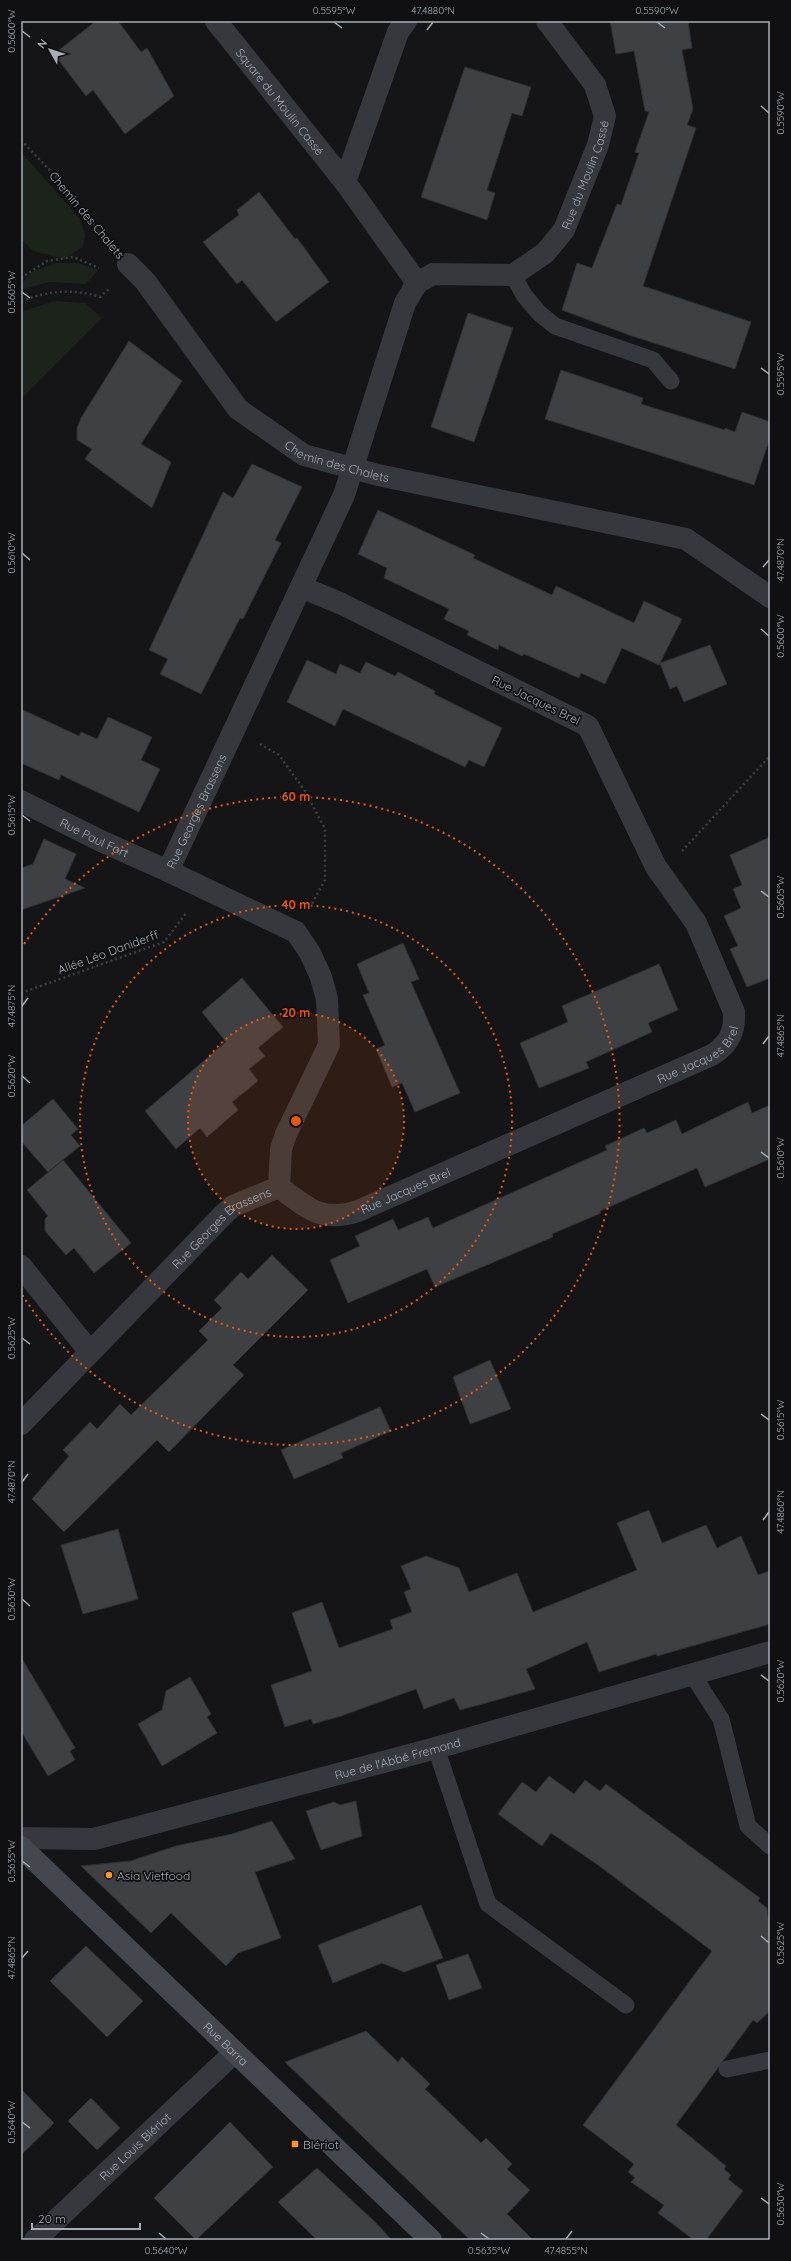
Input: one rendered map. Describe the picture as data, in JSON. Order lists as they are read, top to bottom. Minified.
{"streets":{"main road":["Rue Barra"],"street":["Square du Moulin Cassé","Rue du Moulin Cassé","Chemin des Chalets","Rue Jacques Brel","Rue Georges Brassens","Rue Paul Fort","Rue de l'Abbé Fremond","Rue Louis Blériot"],"path":["Allée Léo Daniderff"]},"crossings":[["Chemin des Chalets","Rue Georges Brassens"],["Rue Jacques Brel","Rue Georges Brassens"],["Rue Georges Brassens","Rue Paul Fort"],["Rue Barra","Rue Louis Blériot"]],"places":{"other":["Asia Vietfood"],"transit":["Blériot"]},"scale_bar":"20 m","north":"top left","coordinates":["0.5595°W","47.4880°N","0.5590°W","0.5600°W","0.5605°W","0.5610°W","47.4870°N","0.5615°W","47.4875°N","47.4865°N","0.5620°W","0.5625°W","47.4860°N","0.5630°W","0.5635°W","0.5640°W","47.4855°N"],"rings":["60 m","40 m","20 m"]}
